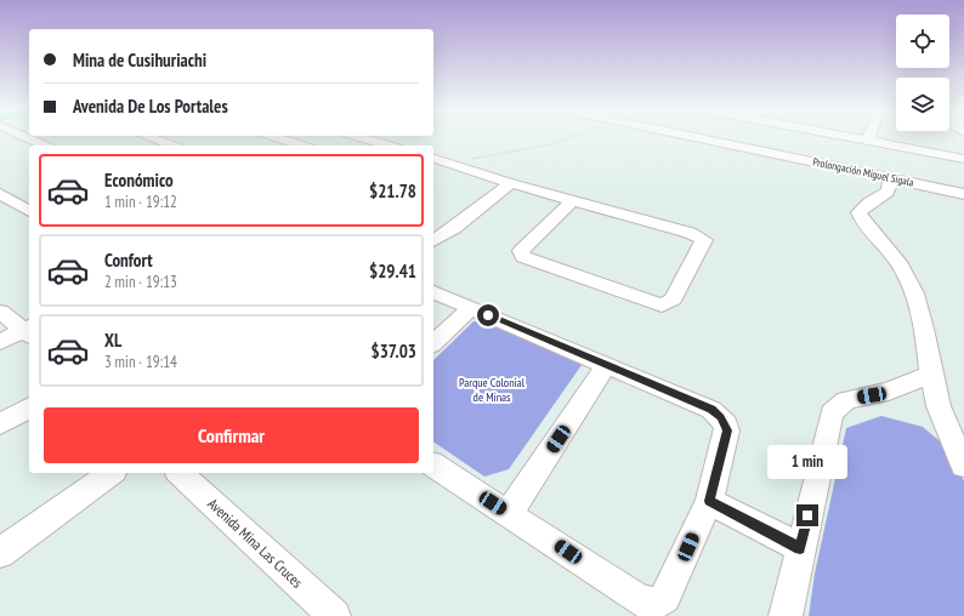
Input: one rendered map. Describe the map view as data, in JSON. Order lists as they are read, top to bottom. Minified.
{"streets":{"street":["Prolongación Miguel Sigala","Avenida Mina Las Cruces"]},"parks":["Parque Colonial de Minas"],"page":{"banner":["Mina de Cusihuriachi","Avenida De Los Portales"],"list":[{"name":"Económico","note":"1 min · 19:12","value":"$21.78"},{"name":"Confort","note":"2 min · 19:13","value":"$29.41"},{"name":"XL","note":"3 min · 19:14","value":"$37.03"}],"buttons":"Confirmar","bubble":"1 min"}}
